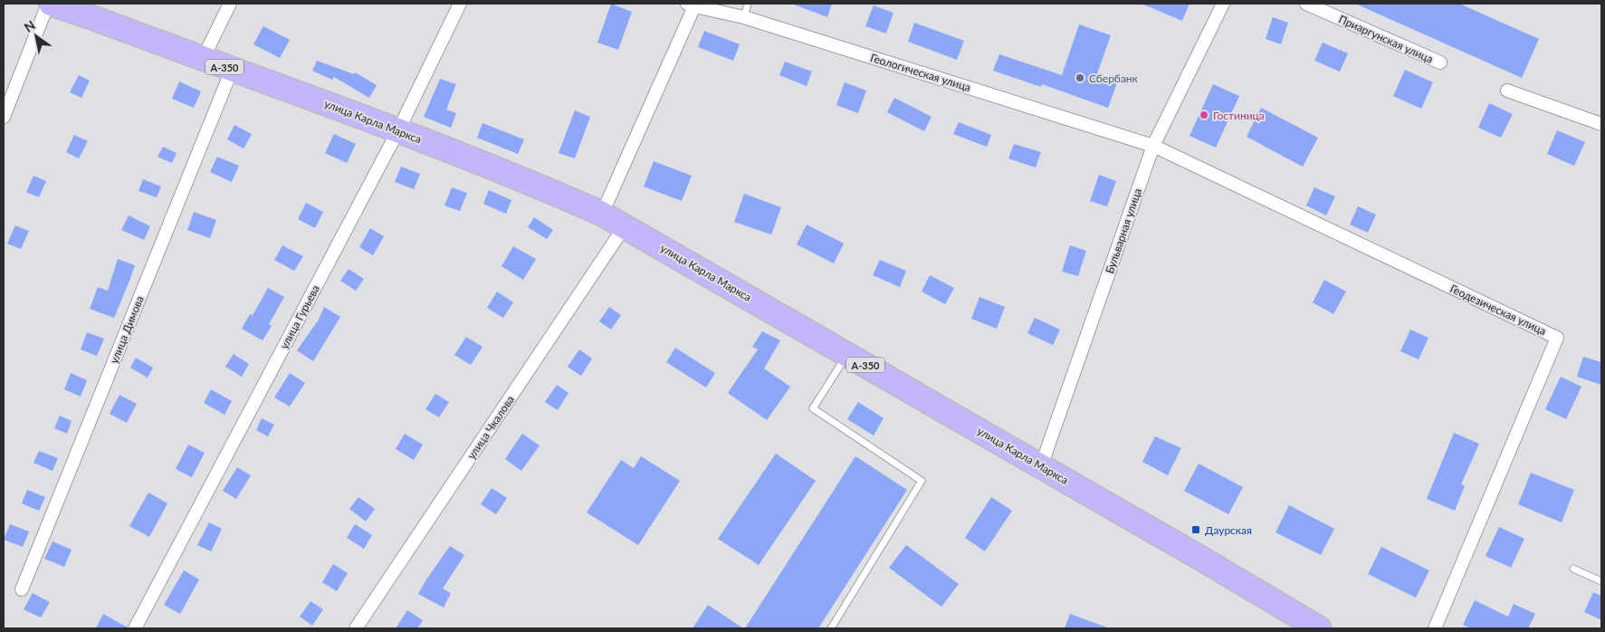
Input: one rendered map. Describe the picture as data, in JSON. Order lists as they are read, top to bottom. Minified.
{"streets":{"highway":["А-350","улица Карла Маркса"],"street":["Приаргунская улица","Геологическая улица","Бульварная улица","Геодезическая улица","улица Гурьева","улица Димова","улица Чкалова"]},"crossings":[["Геологическая улица","Бульварная улица"],["Геологическая улица","Геодезическая улица"],["улица Карла Маркса","Бульварная улица"],["улица Карла Маркса","улица Гурьева"],["улица Карла Маркса","улица Димова"],["улица Карла Маркса","улица Чкалова"],["Бульварная улица","Геодезическая улица"]],"places":{"other":["Сбербанк","Гостиница"],"transit":["Даурская"]},"north":"top left"}
